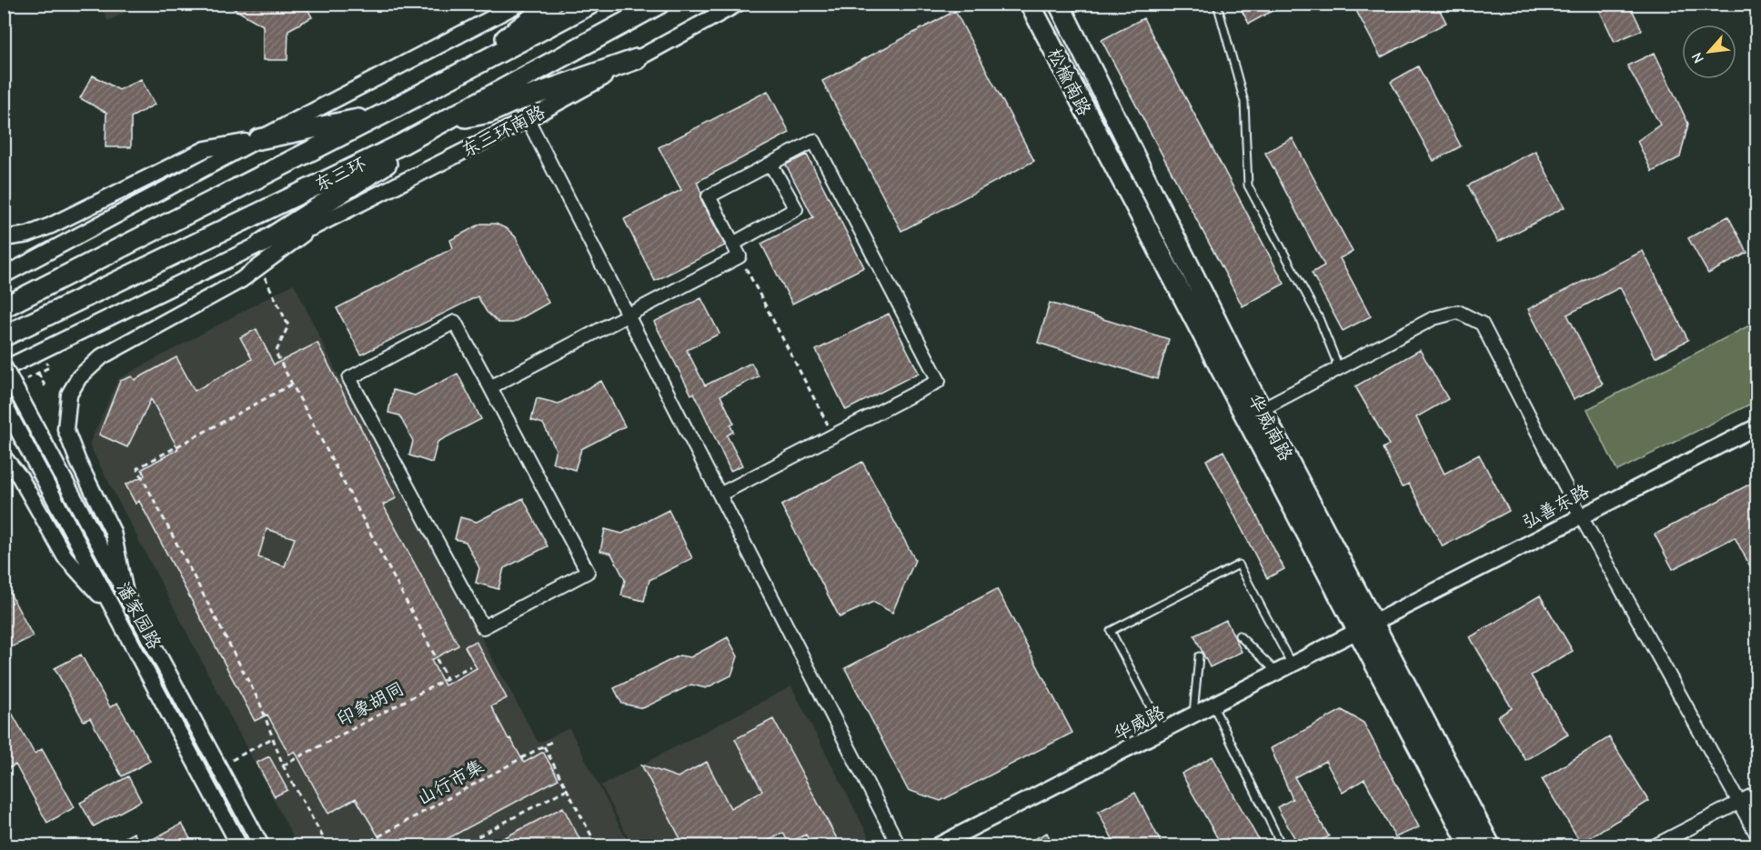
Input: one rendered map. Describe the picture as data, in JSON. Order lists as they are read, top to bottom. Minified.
{"streets":{"main road":["松榆南路","东三环","华威南路"],"street":["东三环南路","弘善东路","潘家园路","华威路"],"path":["印象胡同","山行市集"]},"crossings":[["松榆南路","华威南路"],["东三环南路","潘家园路"],["华威南路","弘善东路"],["华威南路","华威路"],["弘善东路","华威路"]],"north":"bottom left"}
